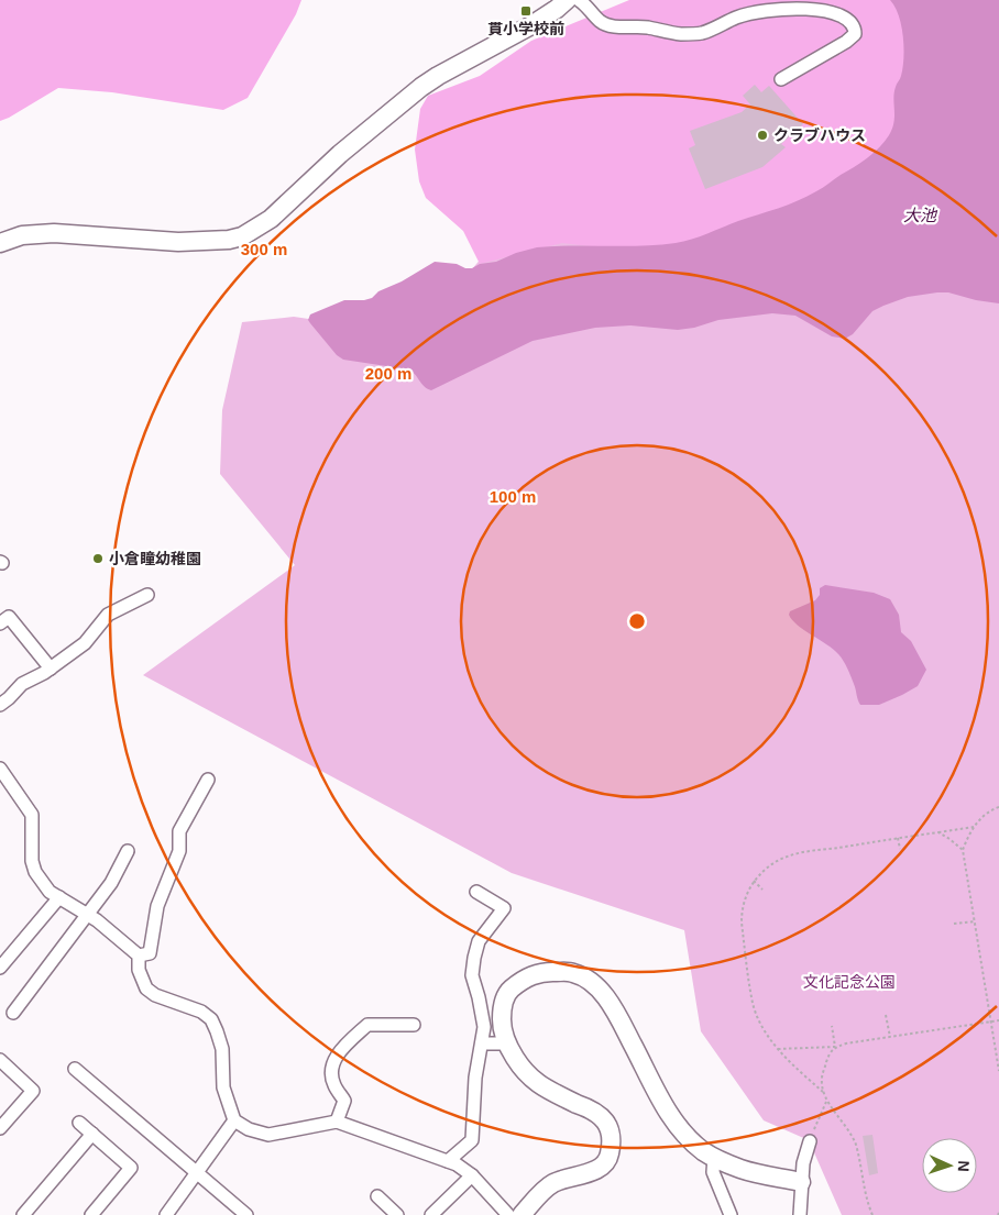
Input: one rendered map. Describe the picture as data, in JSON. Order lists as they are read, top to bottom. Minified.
{"water":["大池"],"parks":["文化記念公園"],"places":{"transit":["貫小学校前"],"other":["クラブハウス","小倉瞳幼稚園"]},"north":"right","rings":["300 m","200 m","100 m"]}
